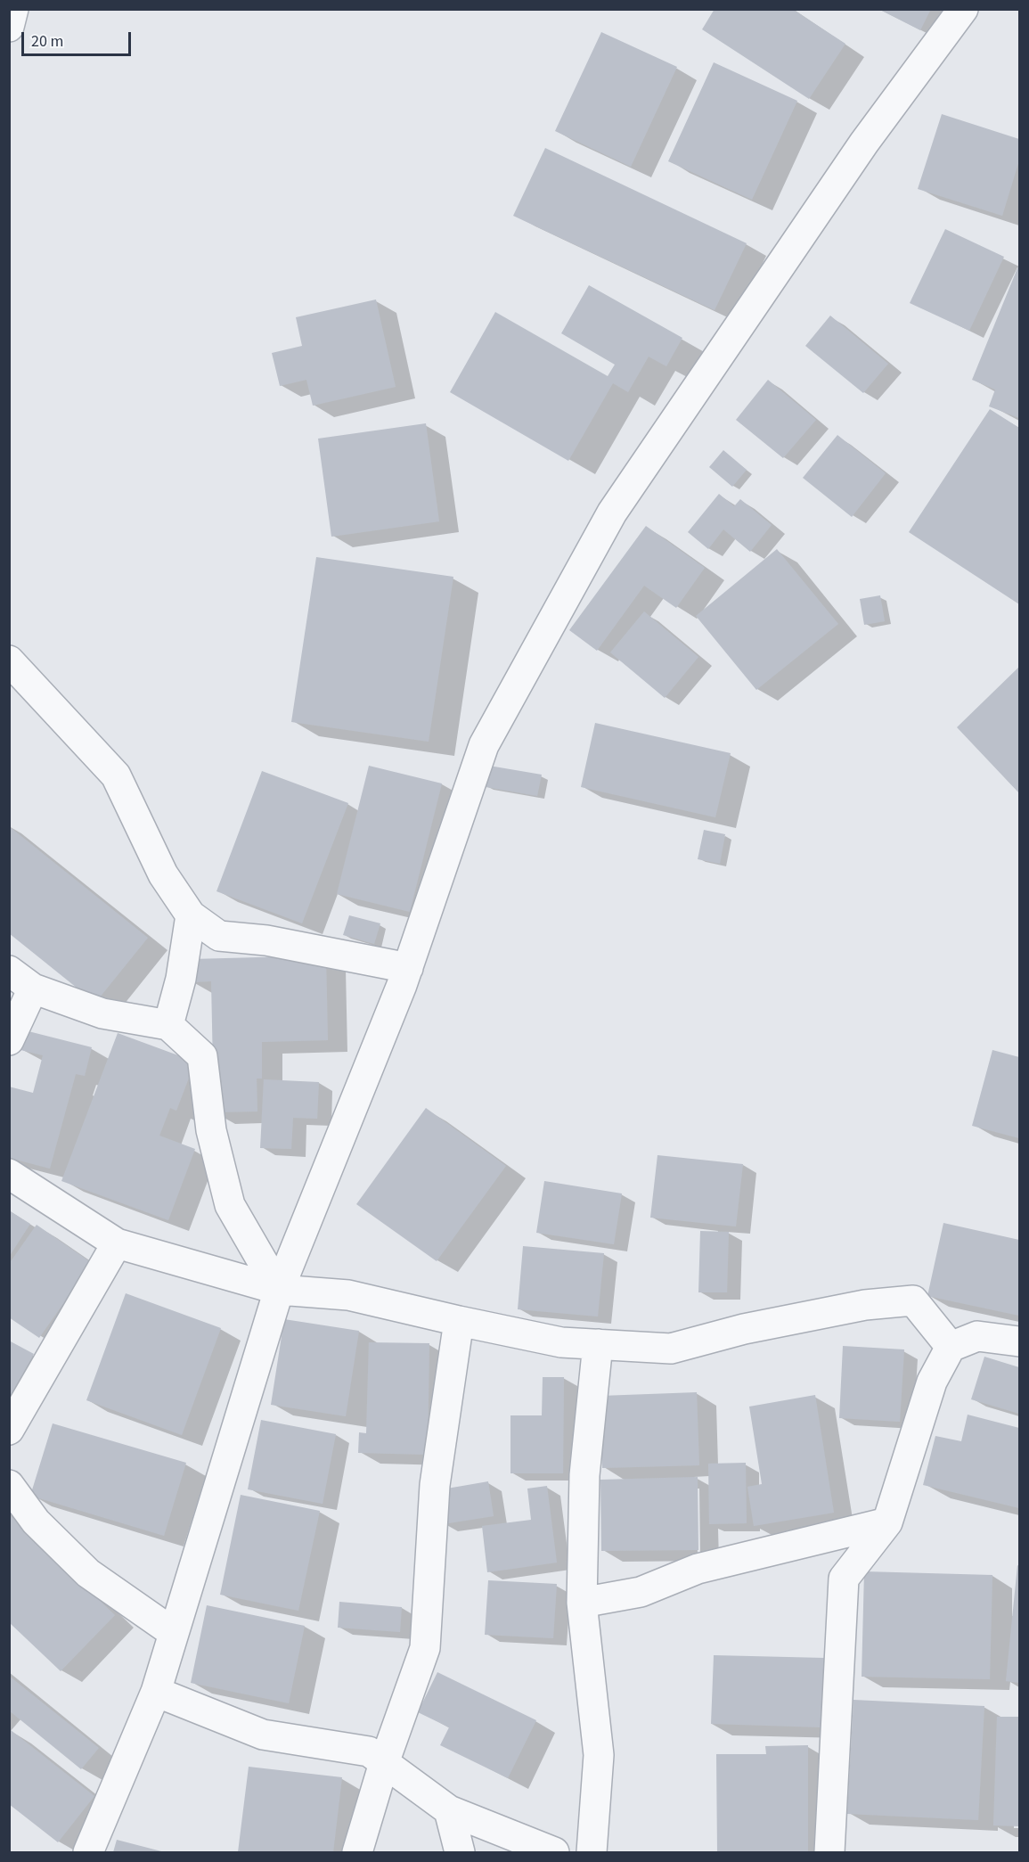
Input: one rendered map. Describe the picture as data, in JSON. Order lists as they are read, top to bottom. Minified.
{"scale_bar":"20 m"}
